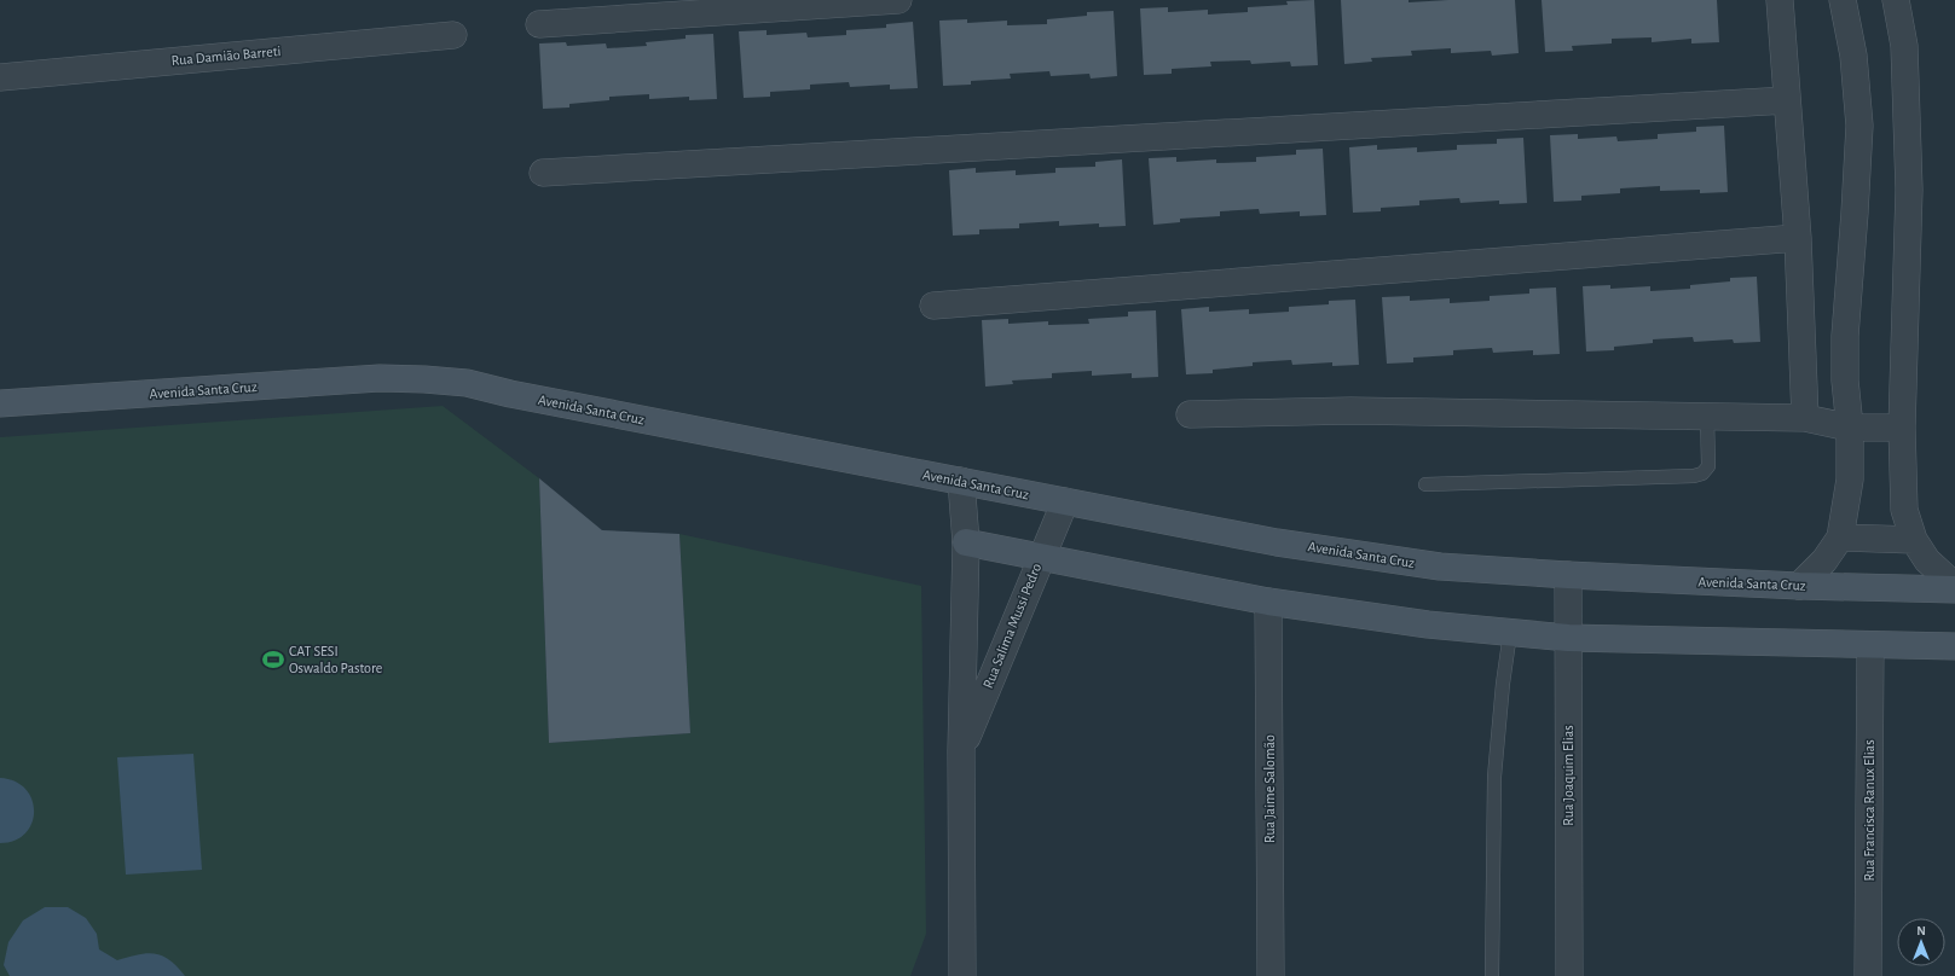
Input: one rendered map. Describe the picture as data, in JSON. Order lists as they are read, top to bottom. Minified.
{"streets":{"street":["Rua Damião Barreti","Avenida Santa Cruz","Rua Salima Mussi Pedro","Rua Joaquim Elias","Rua Jaime Salomão","Rua Francisca Ranux Elias"]},"crossings":[["Avenida Santa Cruz","Rua Salima Mussi Pedro"],["Avenida Santa Cruz","Rua Joaquim Elias"]],"places":{"sports":["CAT SESI Oswaldo Pastore"]},"north":"top"}
